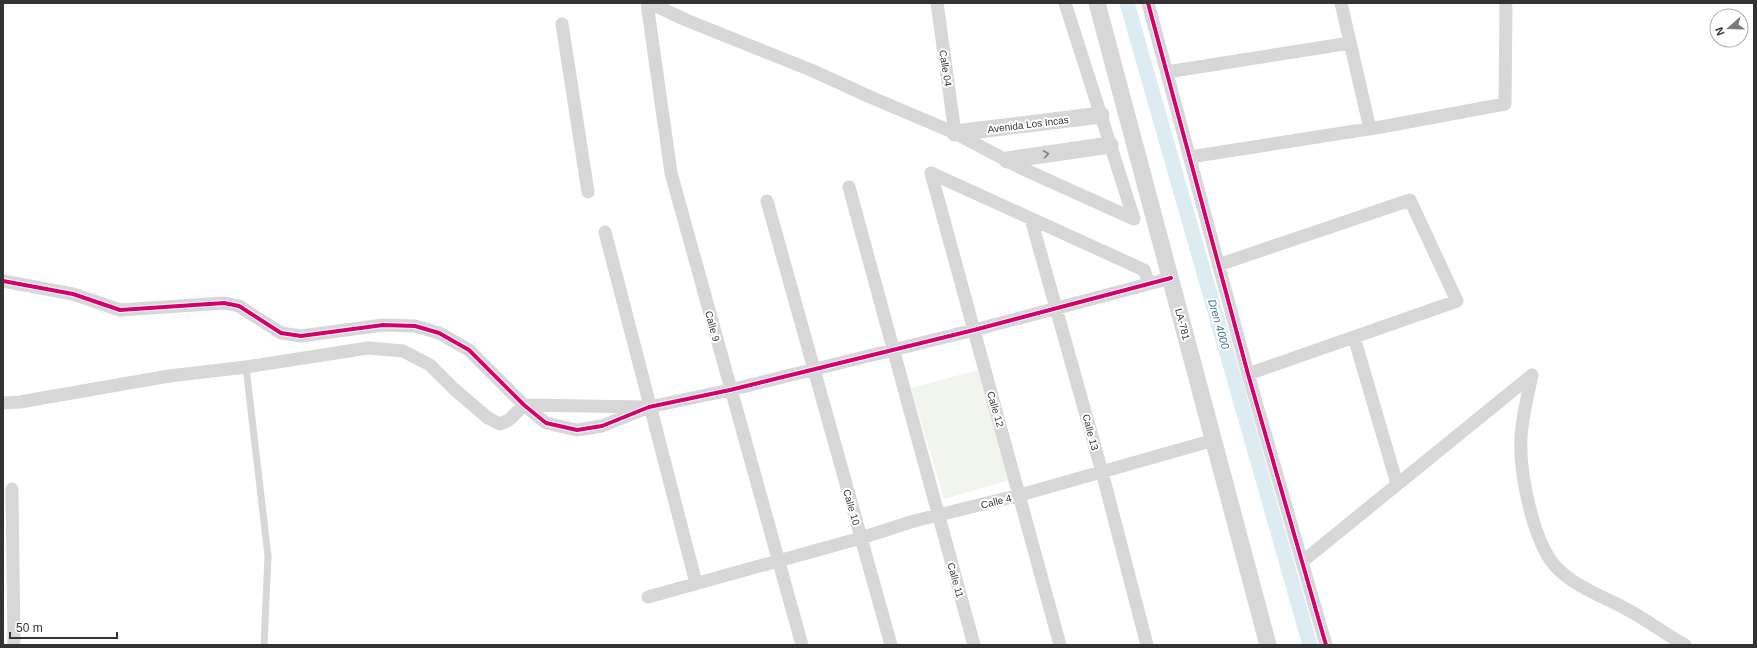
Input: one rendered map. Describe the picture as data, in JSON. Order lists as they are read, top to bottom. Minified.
{"streets":{"street":["Calle 04","Avenida Los Incas","LA-781","Calle 9","Calle 12","Calle 13","Calle 4","Calle 10","Calle 11"]},"crossings":[["Calle 04","Avenida Los Incas"],["LA-781","Calle 4"],["Calle 9","Calle 4"],["Calle 12","Calle 13"],["Calle 12","Calle 4"],["Calle 13","Calle 4"],["Calle 4","Calle 10"],["Calle 4","Calle 11"]],"water":["Dren 4000"],"scale_bar":"50 m","north":"left"}
